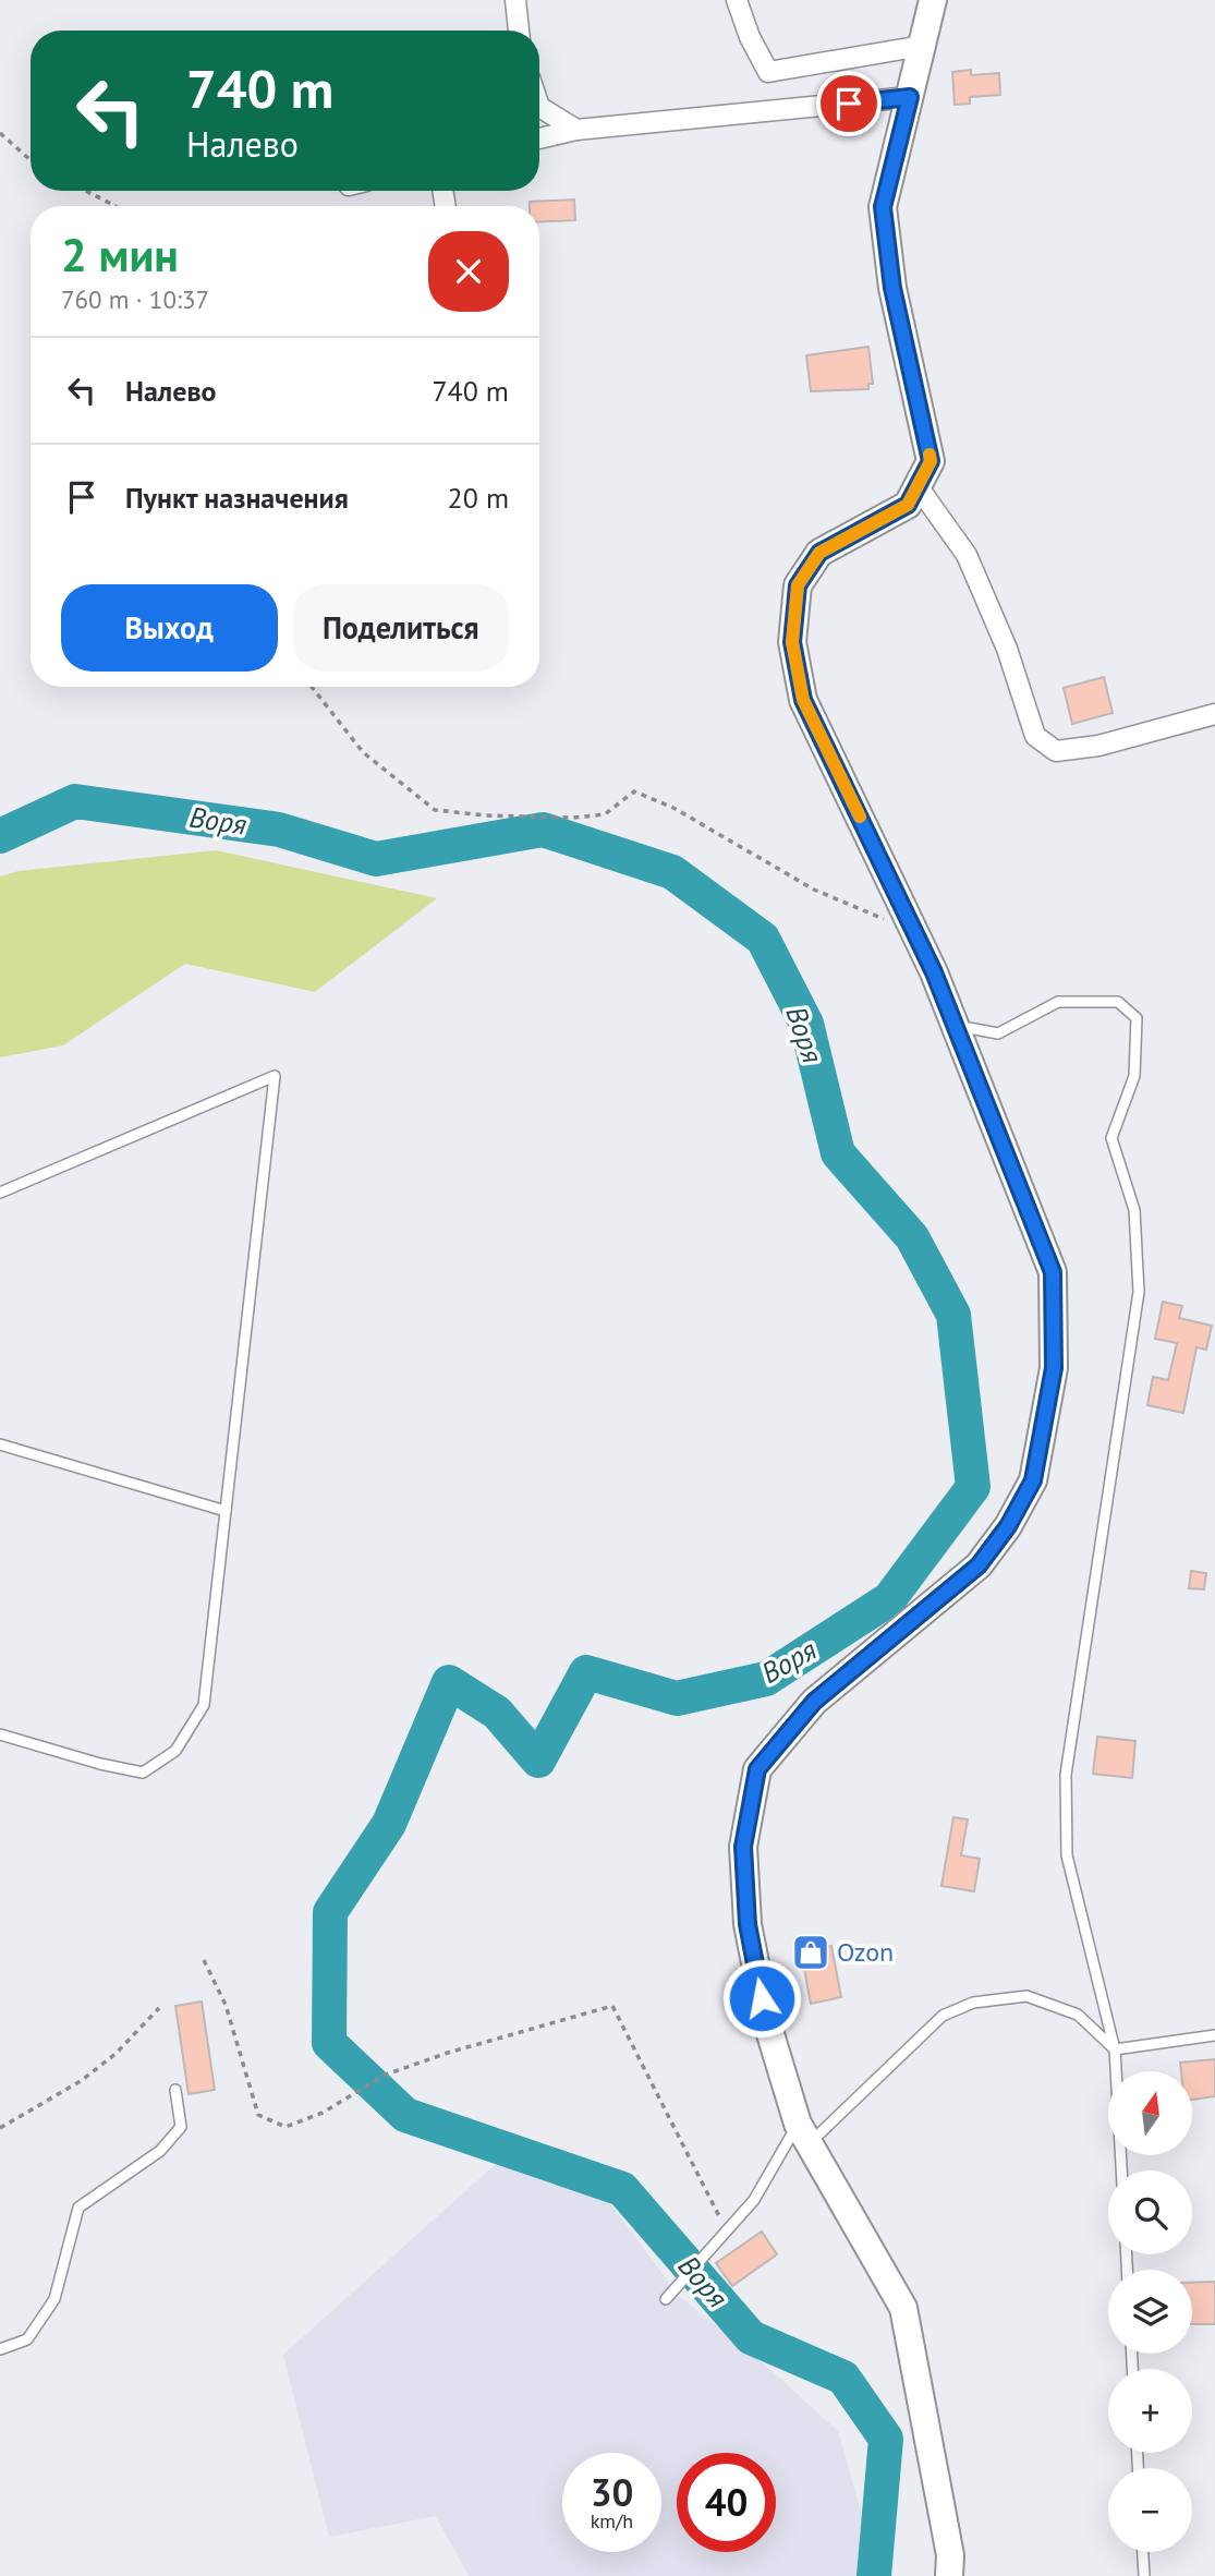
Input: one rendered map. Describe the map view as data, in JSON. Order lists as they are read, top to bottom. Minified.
{"water":["Воря"],"places":{"shop":["Ozon"]},"north":"top","page":{"turn":["740 m","Налево"],"heading":["2 мин","760 m · 10:37"],"list":[{"name":"Налево","value":"740 m"},{"name":"Пункт назначения","value":"20 m"}],"buttons":["Выход","Поделиться"],"map_buttons":["+","−"],"speed":"30 km/h","limit":"40"}}
